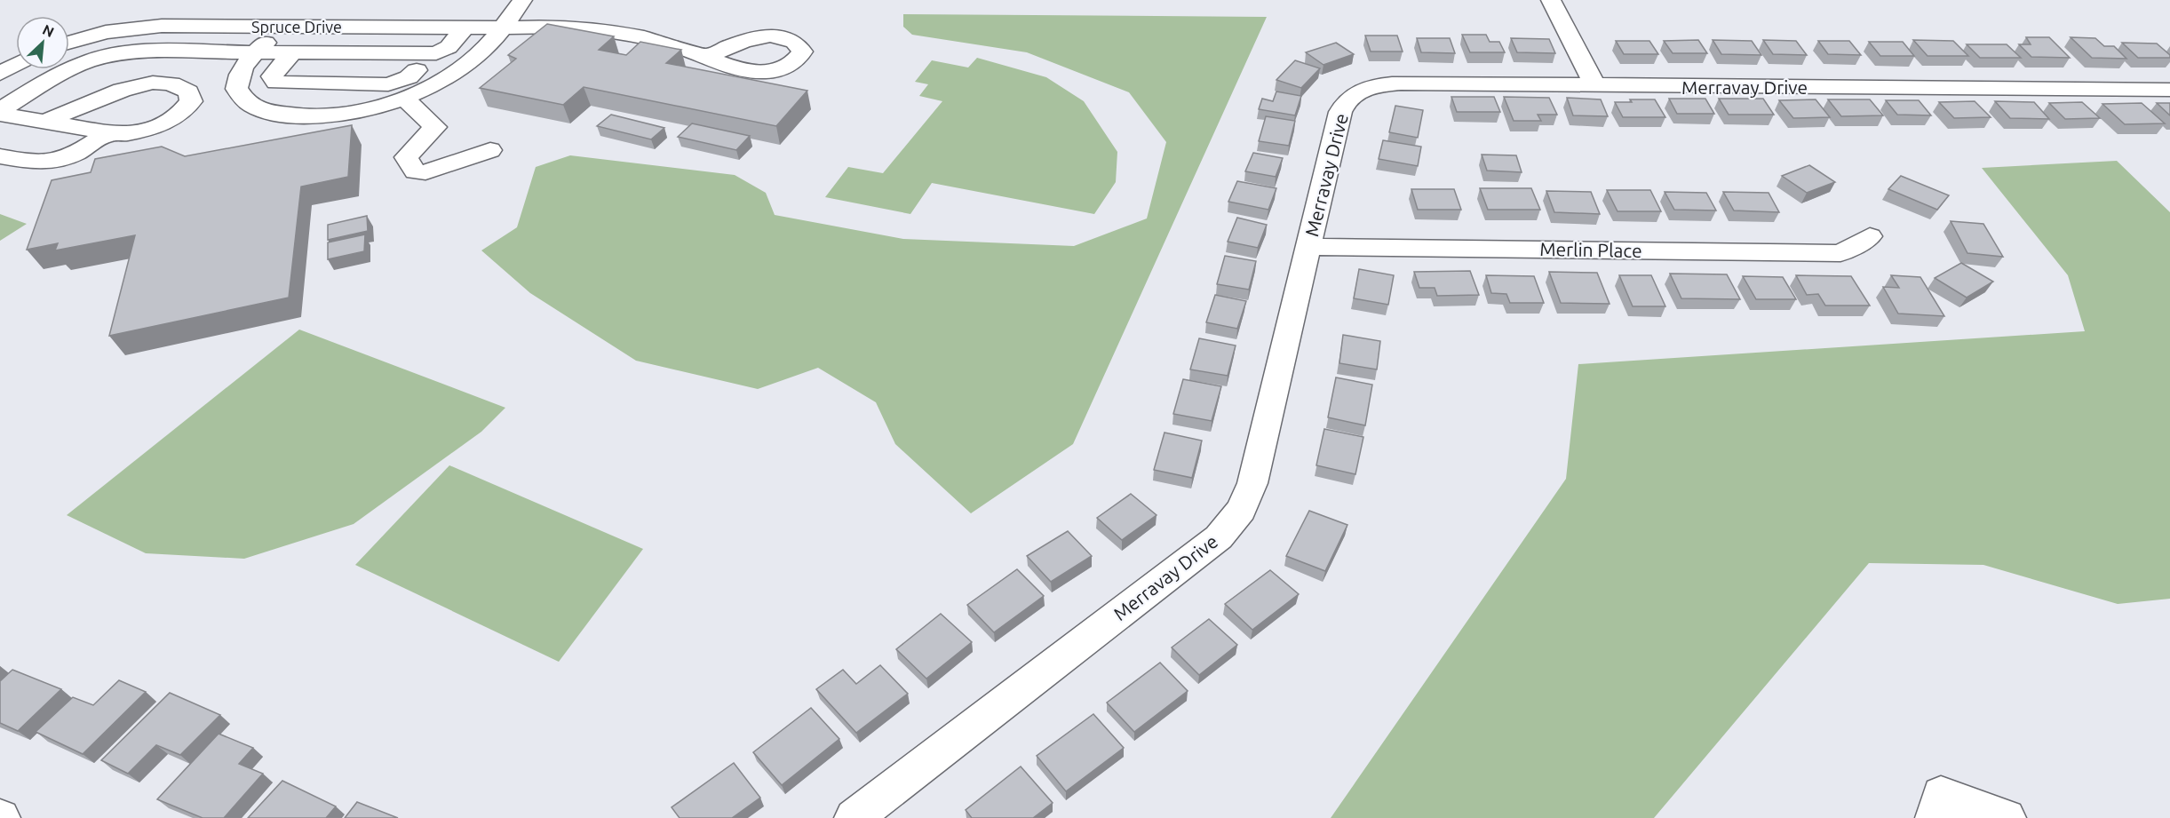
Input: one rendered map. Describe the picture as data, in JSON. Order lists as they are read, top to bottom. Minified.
{"streets":{"street":["Spruce Drive","Merravay Drive","Merlin Place"]},"crossings":[["Merravay Drive","Merlin Place"]],"north":"top right"}
